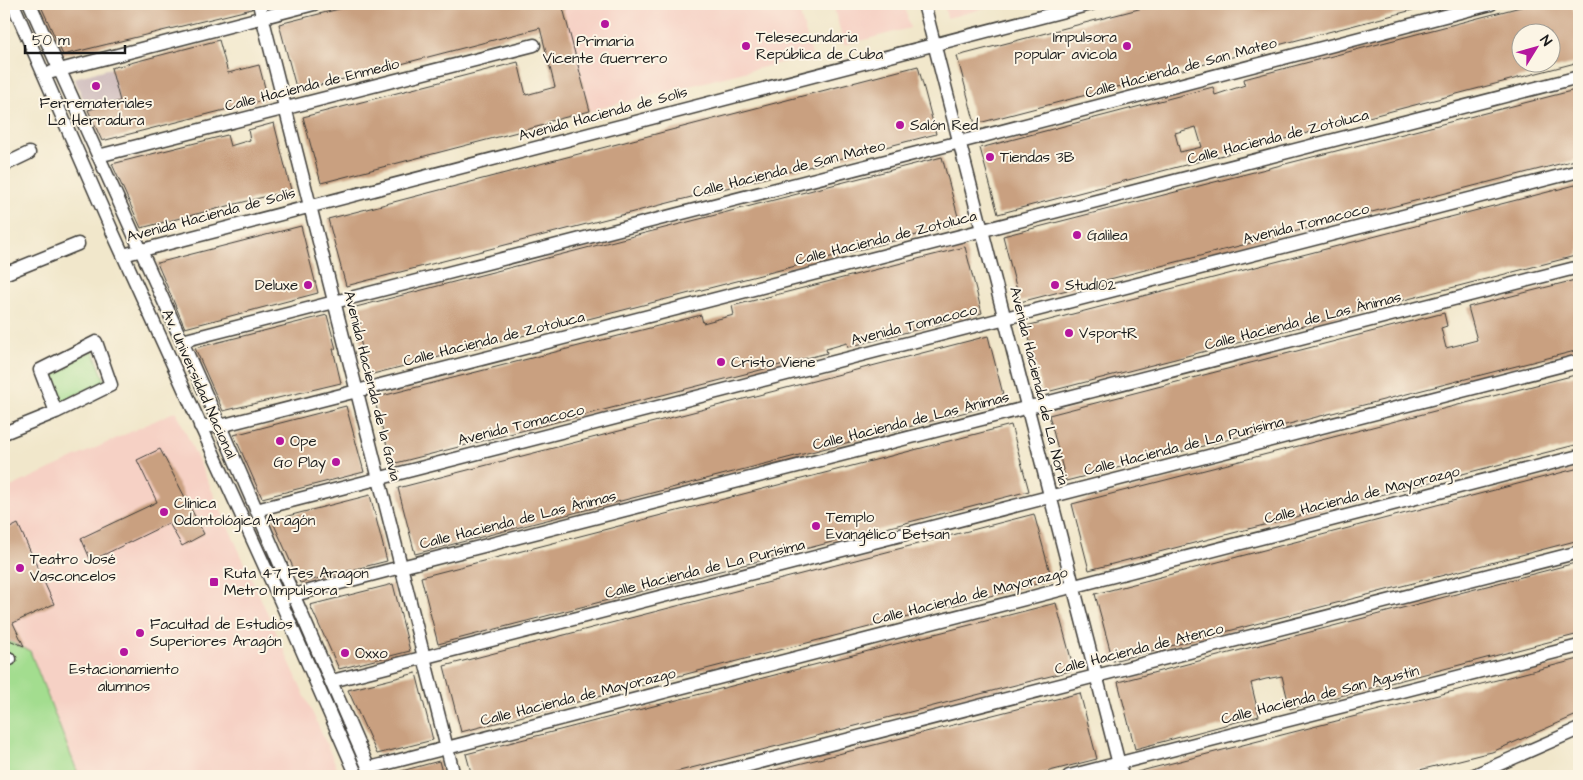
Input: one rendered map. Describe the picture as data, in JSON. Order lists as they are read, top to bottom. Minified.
{"streets":{"street":["Calle Hacienda de San Mateo","Calle Hacienda de Enmedio","Avenida Hacienda de Solís","Calle Hacienda de Zotoluca","Avenida Tomacoco","Calle Hacienda de Las Ánimas","Av. Universidad Nacional","Avenida Hacienda de la Gavia","Avenida Hacienda de La Noria","Calle Hacienda de La Purísima","Calle Hacienda de Mayorazgo","Calle Hacienda de Atenco","Calle Hacienda de San Agustín"]},"crossings":[["Calle Hacienda de San Mateo","Av. Universidad Nacional"],["Calle Hacienda de San Mateo","Avenida Hacienda de la Gavia"],["Calle Hacienda de San Mateo","Avenida Hacienda de La Noria"],["Calle Hacienda de Enmedio","Av. Universidad Nacional"],["Calle Hacienda de Enmedio","Avenida Hacienda de la Gavia"],["Avenida Hacienda de Solís","Av. Universidad Nacional"],["Avenida Hacienda de Solís","Avenida Hacienda de la Gavia"],["Avenida Hacienda de Solís","Avenida Hacienda de La Noria"],["Calle Hacienda de Zotoluca","Av. Universidad Nacional"],["Calle Hacienda de Zotoluca","Avenida Hacienda de la Gavia"],["Calle Hacienda de Zotoluca","Avenida Hacienda de La Noria"],["Avenida Tomacoco","Av. Universidad Nacional"],["Avenida Tomacoco","Avenida Hacienda de la Gavia"],["Avenida Tomacoco","Avenida Hacienda de La Noria"],["Calle Hacienda de Las Ánimas","Av. Universidad Nacional"],["Calle Hacienda de Las Ánimas","Avenida Hacienda de la Gavia"],["Calle Hacienda de Las Ánimas","Avenida Hacienda de La Noria"],["Av. Universidad Nacional","Calle Hacienda de La Purísima"],["Av. Universidad Nacional","Calle Hacienda de Mayorazgo"],["Avenida Hacienda de la Gavia","Calle Hacienda de La Purísima"],["Avenida Hacienda de la Gavia","Calle Hacienda de Mayorazgo"],["Avenida Hacienda de La Noria","Calle Hacienda de La Purísima"],["Avenida Hacienda de La Noria","Calle Hacienda de Mayorazgo"],["Avenida Hacienda de La Noria","Calle Hacienda de Atenco"],["Avenida Hacienda de La Noria","Calle Hacienda de San Agustín"]],"places":{"other":["Primaria Vicente Guerrero","Telesecundaria República de Cuba","Impulsora popular avicola","Ferremateriales La Herradura","Salón Red","Tiendas 3B","Galilea","Deluxe","Stud102","VsportR","Cristo Viene","Ope","Go Play","Clínica Odontológica Aragón","Templo Evangélico Betsan","Teatro José Vasconcelos","Facultad de Estudios Superiores Aragón","Estacionamiento alumnos","Oxxo"],"transit":["Ruta 47 Fes Aragon Metro Impulsora"]},"scale_bar":"50 m","north":"top right"}
